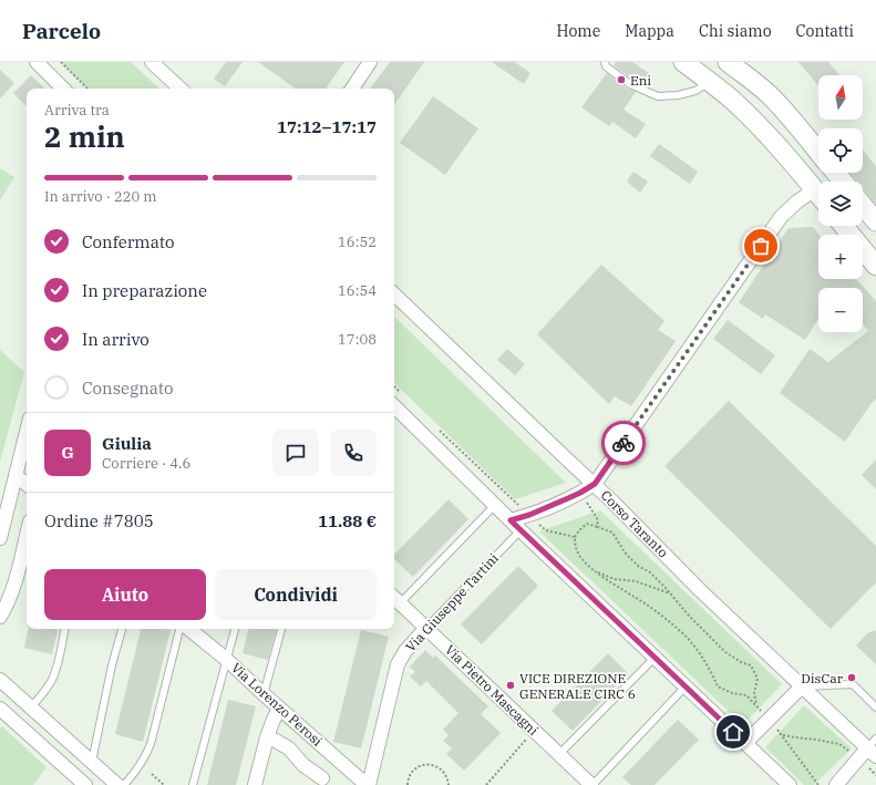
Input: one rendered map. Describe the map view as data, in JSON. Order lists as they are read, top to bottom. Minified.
{"streets":{"street":["Corso Taranto","Via Giuseppe Tartini","Via Pietro Mascagni","Via Lorenzo Perosi"]},"crossings":[["Via Giuseppe Tartini","Via Pietro Mascagni"],["Via Giuseppe Tartini","Via Lorenzo Perosi"]],"places":["Eni","DisCar","VICE DIREZIONE GENERALE CIRC 6"],"north":"top","page":{"header":"Parcelo","nav":["Home","Mappa","Chi siamo","Contatti"],"map_buttons":["+","−"],"heading":["2 min","Arriva tra","17:12–17:17"],"panel":["Giulia","Corriere · 4.6","Ordine #7805","11.88 €"],"bar":"In arrivo · 220 m","list":[["Confermato","16:52"],["In preparazione","16:54"],["In arrivo","17:08"],"Consegnato"],"round":"G","buttons":["Aiuto","Condividi"]}}
